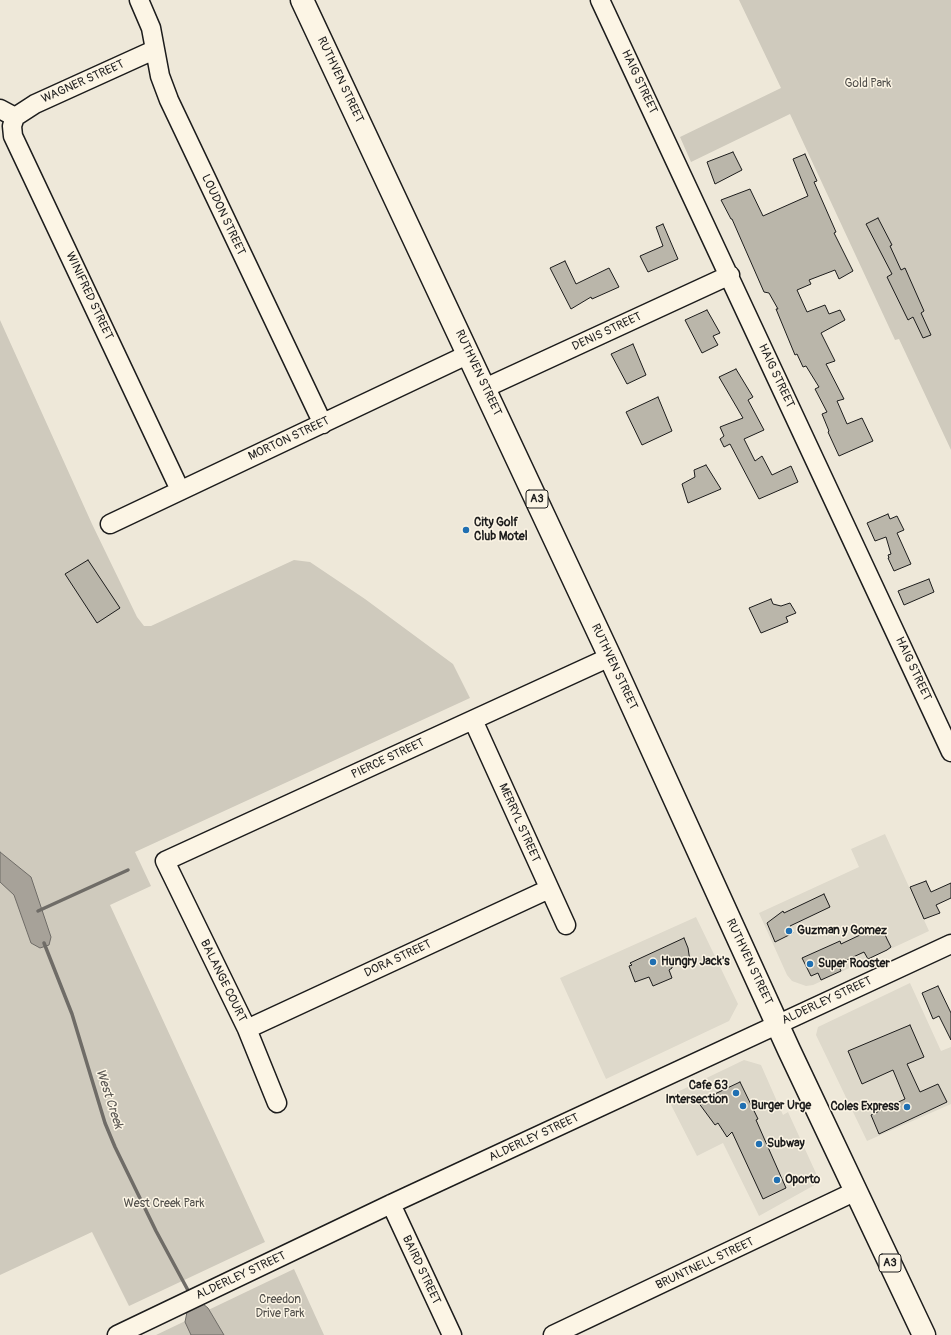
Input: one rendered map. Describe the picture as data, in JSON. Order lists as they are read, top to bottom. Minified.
{"streets":{"highway":["RUTHVEN STREET","A3"],"street":["WAGNER STREET","HAIG STREET","LOUDON STREET","WINIFRED STREET","DENIS STREET","MORTON STREET","PIERCE STREET","MERRYL STREET","DORA STREET","BALANGE COURT","ALDERLEY STREET","BRUNTNELL STREET","BAIRD STREET"]},"crossings":[["RUTHVEN STREET","DENIS STREET"],["RUTHVEN STREET","MORTON STREET"],["RUTHVEN STREET","PIERCE STREET"],["RUTHVEN STREET","ALDERLEY STREET"],["RUTHVEN STREET","BRUNTNELL STREET"],["WAGNER STREET","LOUDON STREET"],["WAGNER STREET","WINIFRED STREET"],["HAIG STREET","DENIS STREET"],["LOUDON STREET","MORTON STREET"],["WINIFRED STREET","MORTON STREET"],["PIERCE STREET","MERRYL STREET"],["PIERCE STREET","BALANGE COURT"],["MERRYL STREET","DORA STREET"],["DORA STREET","BALANGE COURT"],["ALDERLEY STREET","BAIRD STREET"]],"water":["West Creek"],"parks":["Gold Park","West Creek Park","Creedon Drive Park"],"places":["City Golf Club Motel","Guzman y Gomez","Hungry Jack's","Super Rooster","Cafe 63 Intersection","Burger Urge","Coles Express","Subway","Oporto"]}
